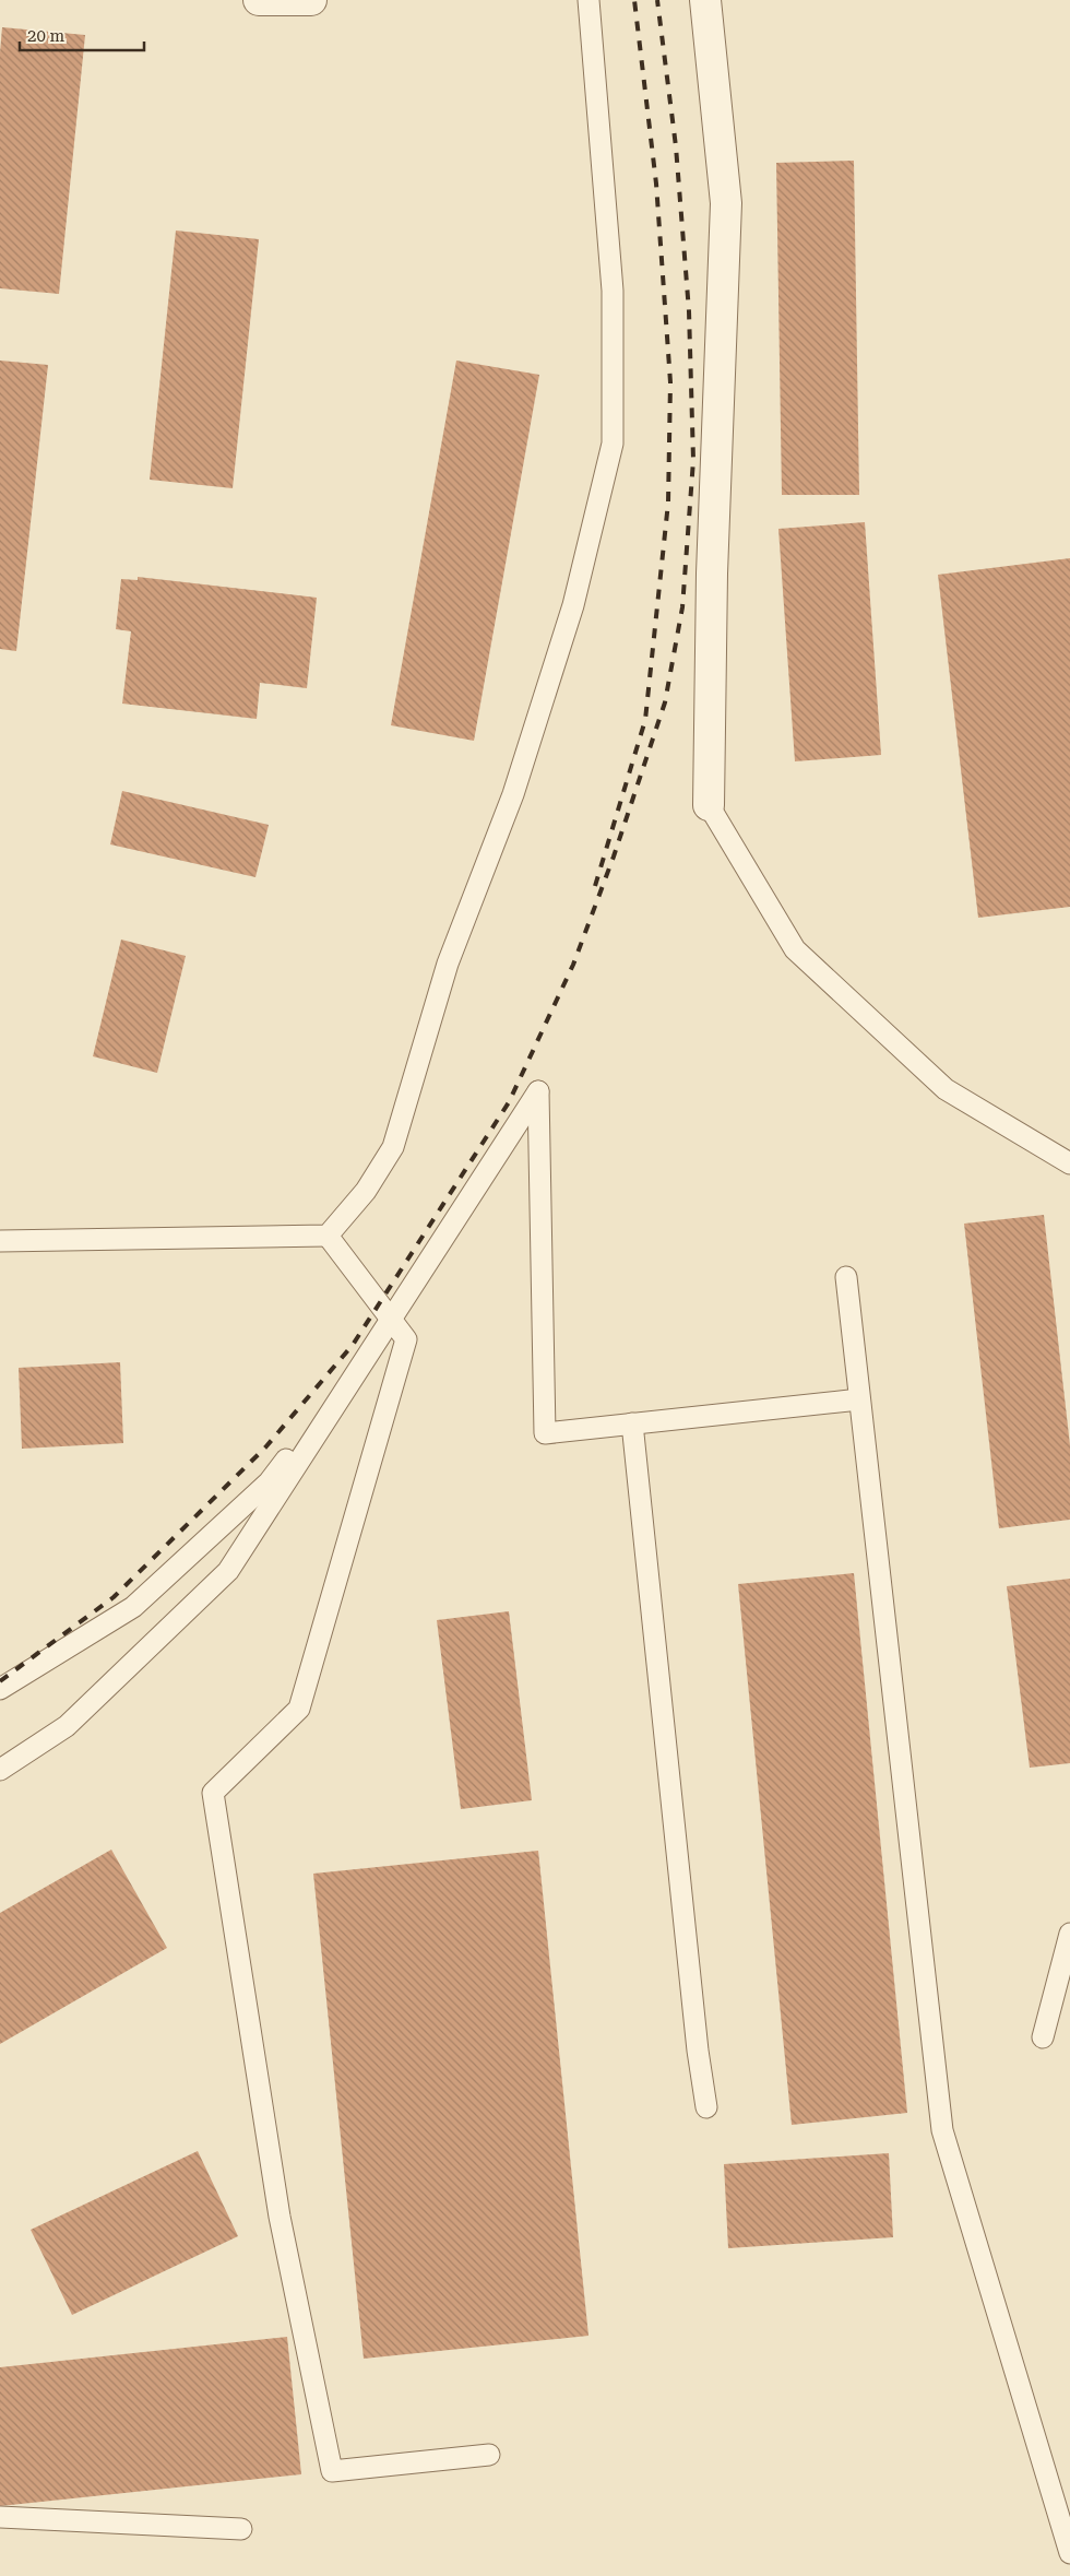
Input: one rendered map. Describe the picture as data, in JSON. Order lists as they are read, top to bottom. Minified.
{"scale_bar":"20 m"}
